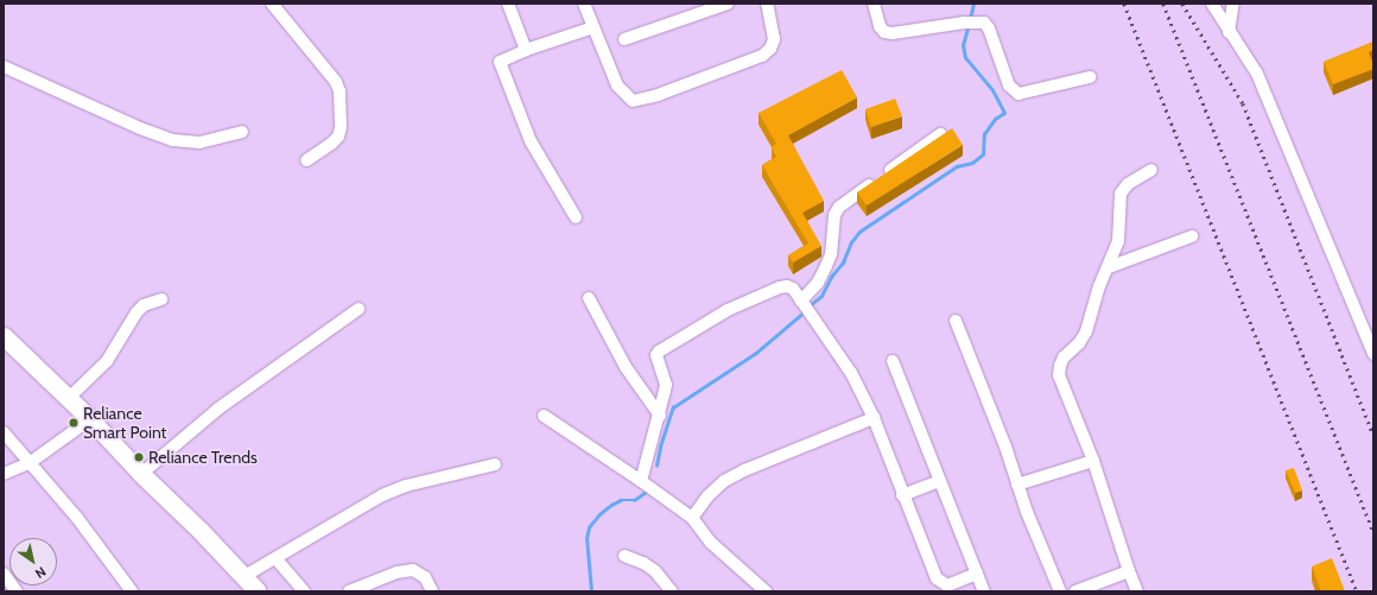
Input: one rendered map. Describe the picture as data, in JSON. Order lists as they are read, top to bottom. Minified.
{"places":["Reliance Smart Point","Reliance Trends"],"north":"bottom right"}
